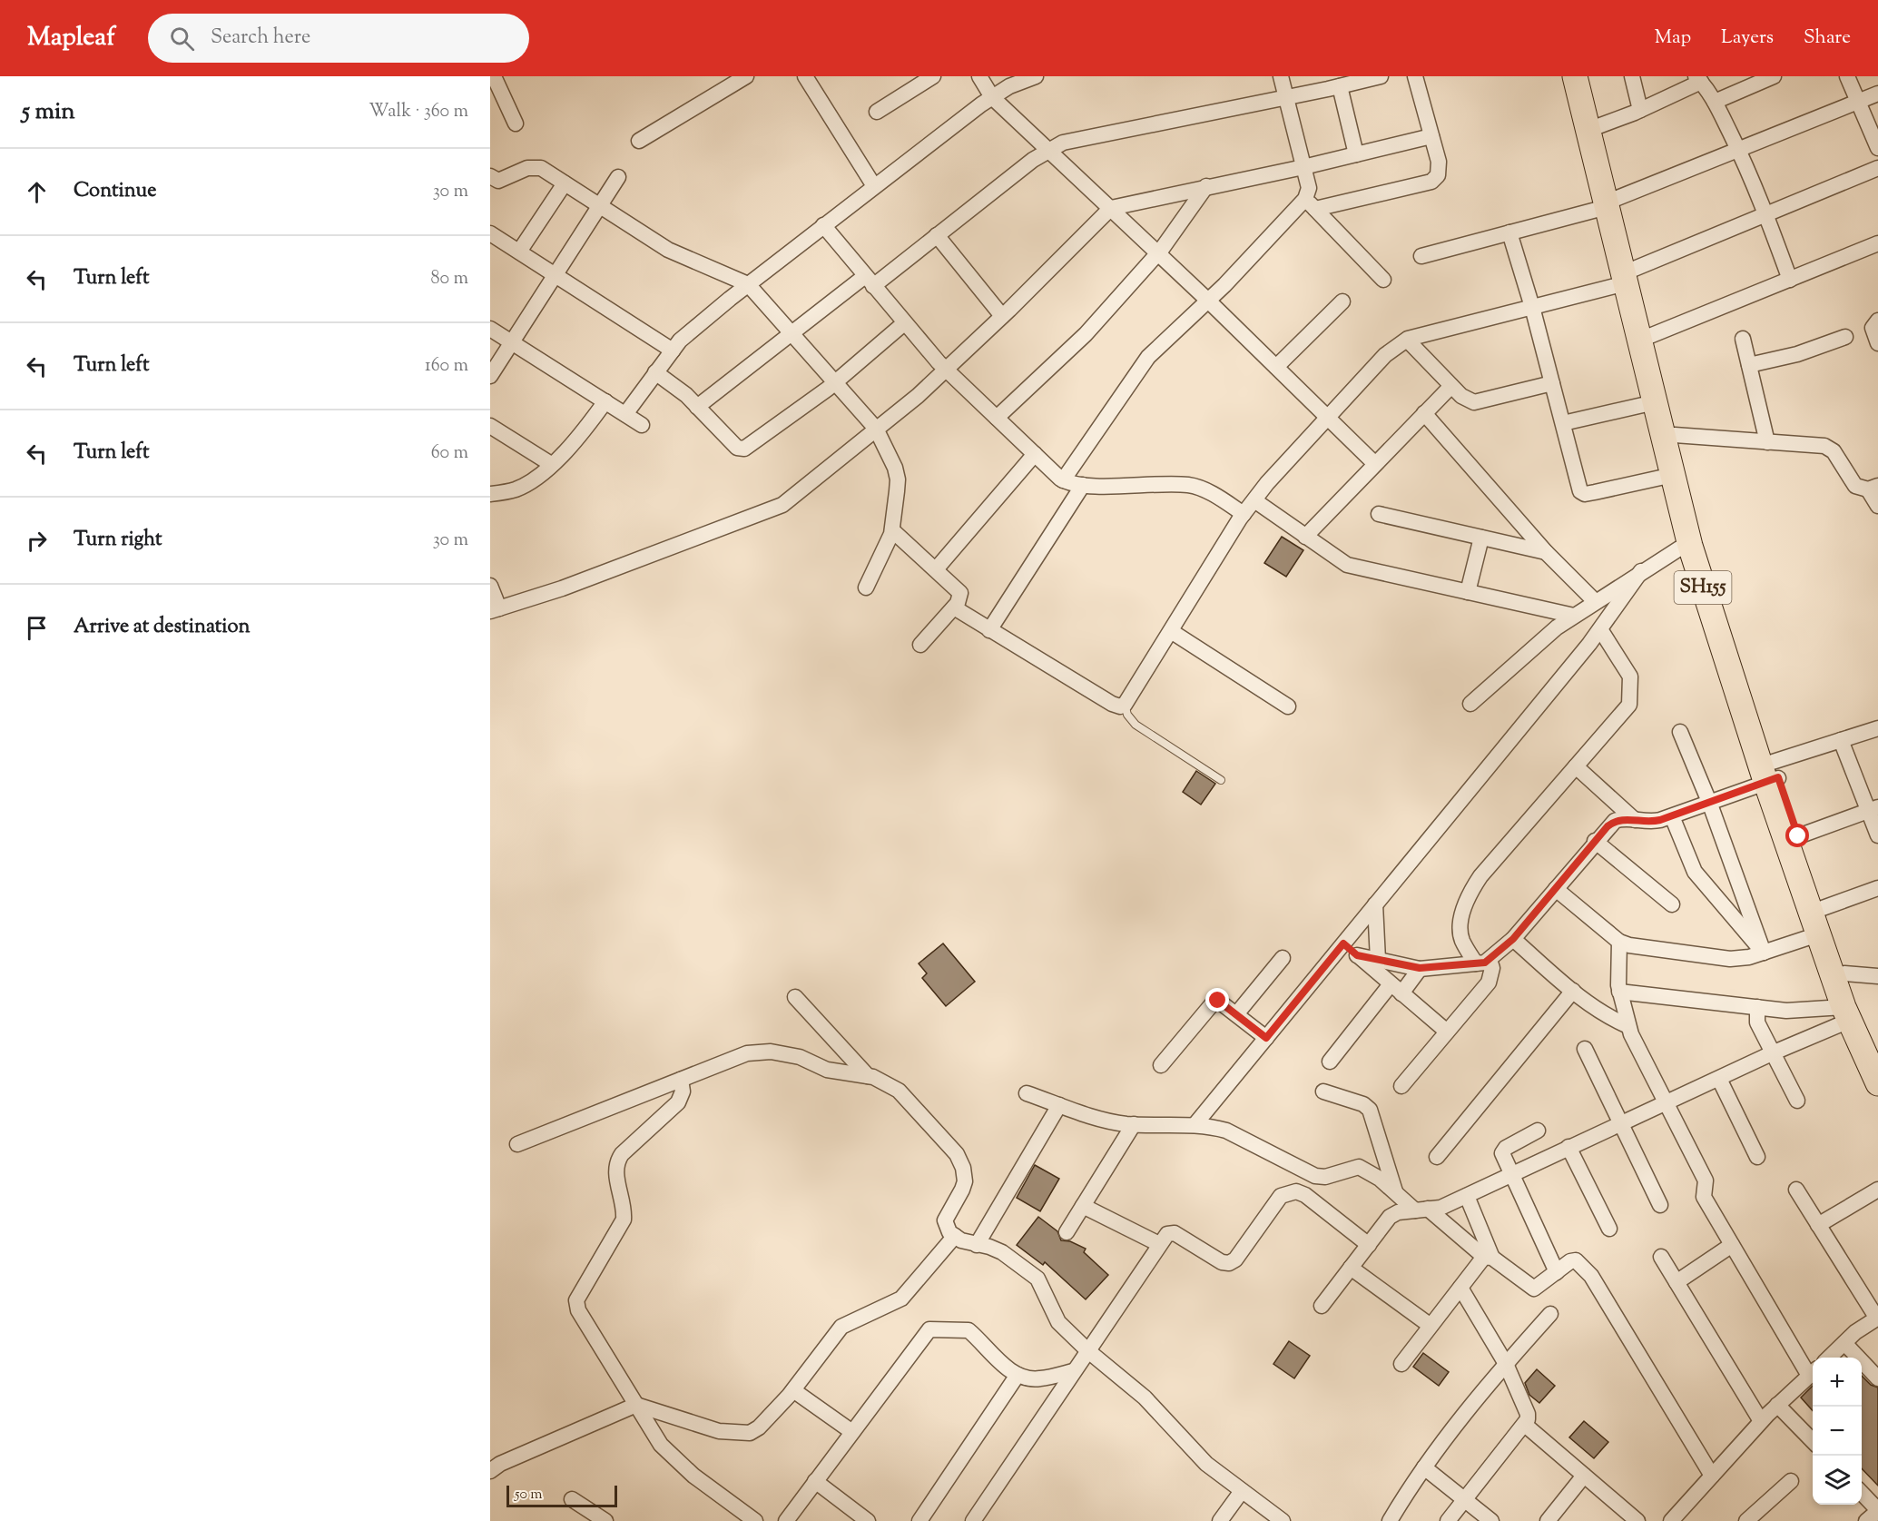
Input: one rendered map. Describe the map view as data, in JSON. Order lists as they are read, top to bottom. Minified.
{"streets":{"main road":["SH155"]},"scale_bar":"50 m","page":{"header":"Mapleaf","search":"Search here","nav":["Map","Layers","Share"],"heading":["5 min","Walk · 360 m"],"list":[["Continue","30 m"],["Turn left","80 m"],["Turn left","160 m"],["Turn left","60 m"],["Turn right","30 m"],"Arrive at destination"],"map_buttons":["+","−"],"scale":"50 m"}}
